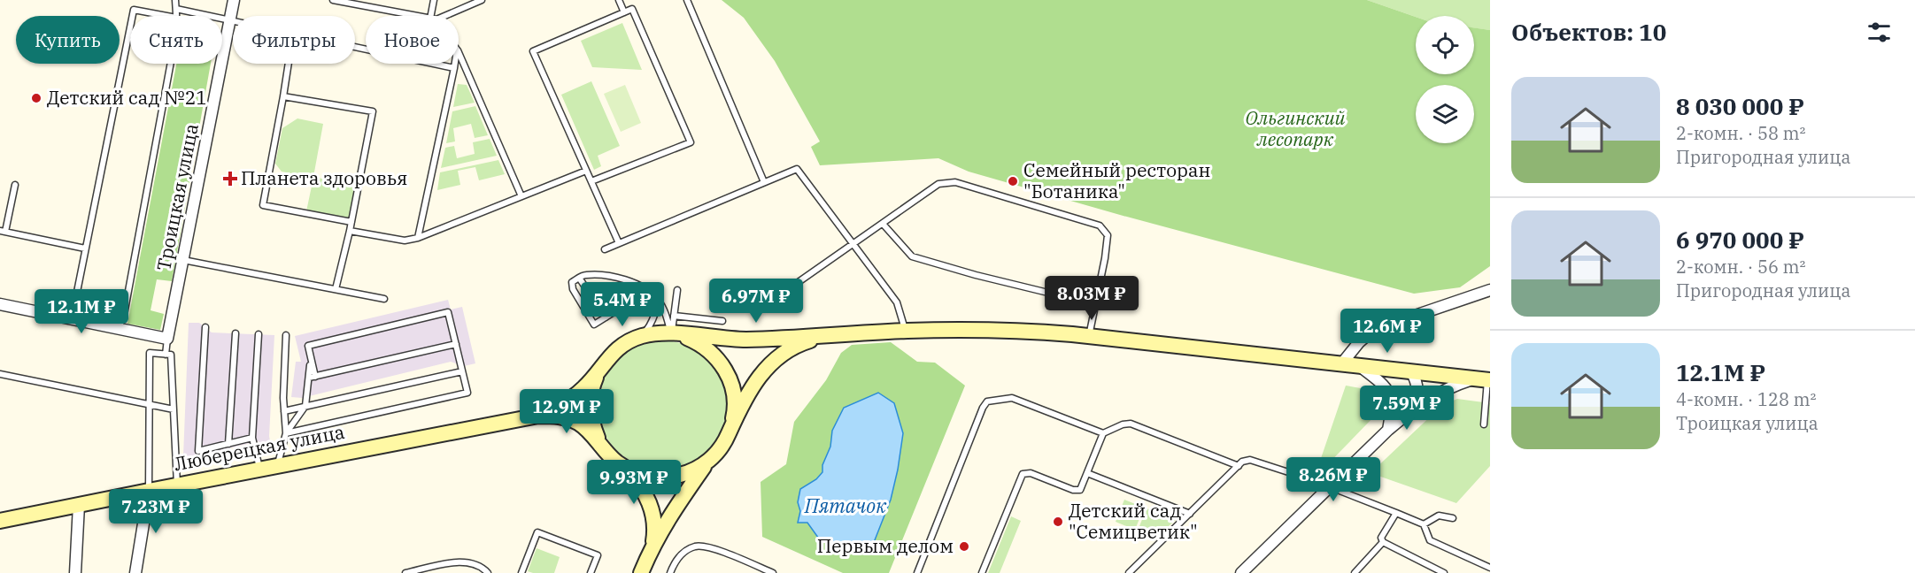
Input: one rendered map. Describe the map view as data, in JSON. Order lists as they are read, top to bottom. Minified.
{"streets":{"main road":["Люберецкая улица"],"street":["Троицкая улица"]},"water":["Пятачок"],"parks":["Ольгинский лесопарк"],"places":{"other":["Детский сад №21","Семейный ресторан \"Ботаника\"","Детский сад \"Семицветик\"","Первым делом"],"health":["Планета здоровья"]},"page":{"heading":"Объектов: 10","chip":["Купить","Снять","Фильтры","Новое"],"list":[{"name":"8 030 000 ₽","note":"2-комн. · 58 m² · Пригородная улица"},{"name":"6 970 000 ₽","note":"2-комн. · 56 m² · Пригородная улица"},{"name":"12.1M ₽","note":"4-комн. · 128 m² · Троицкая улица"}],"price":["8.03M ₽","6.97M ₽","5.4M ₽","12.1M ₽","12.6M ₽","7.59M ₽","12.9M ₽","8.26M ₽","9.93M ₽","7.23M ₽"]}}
